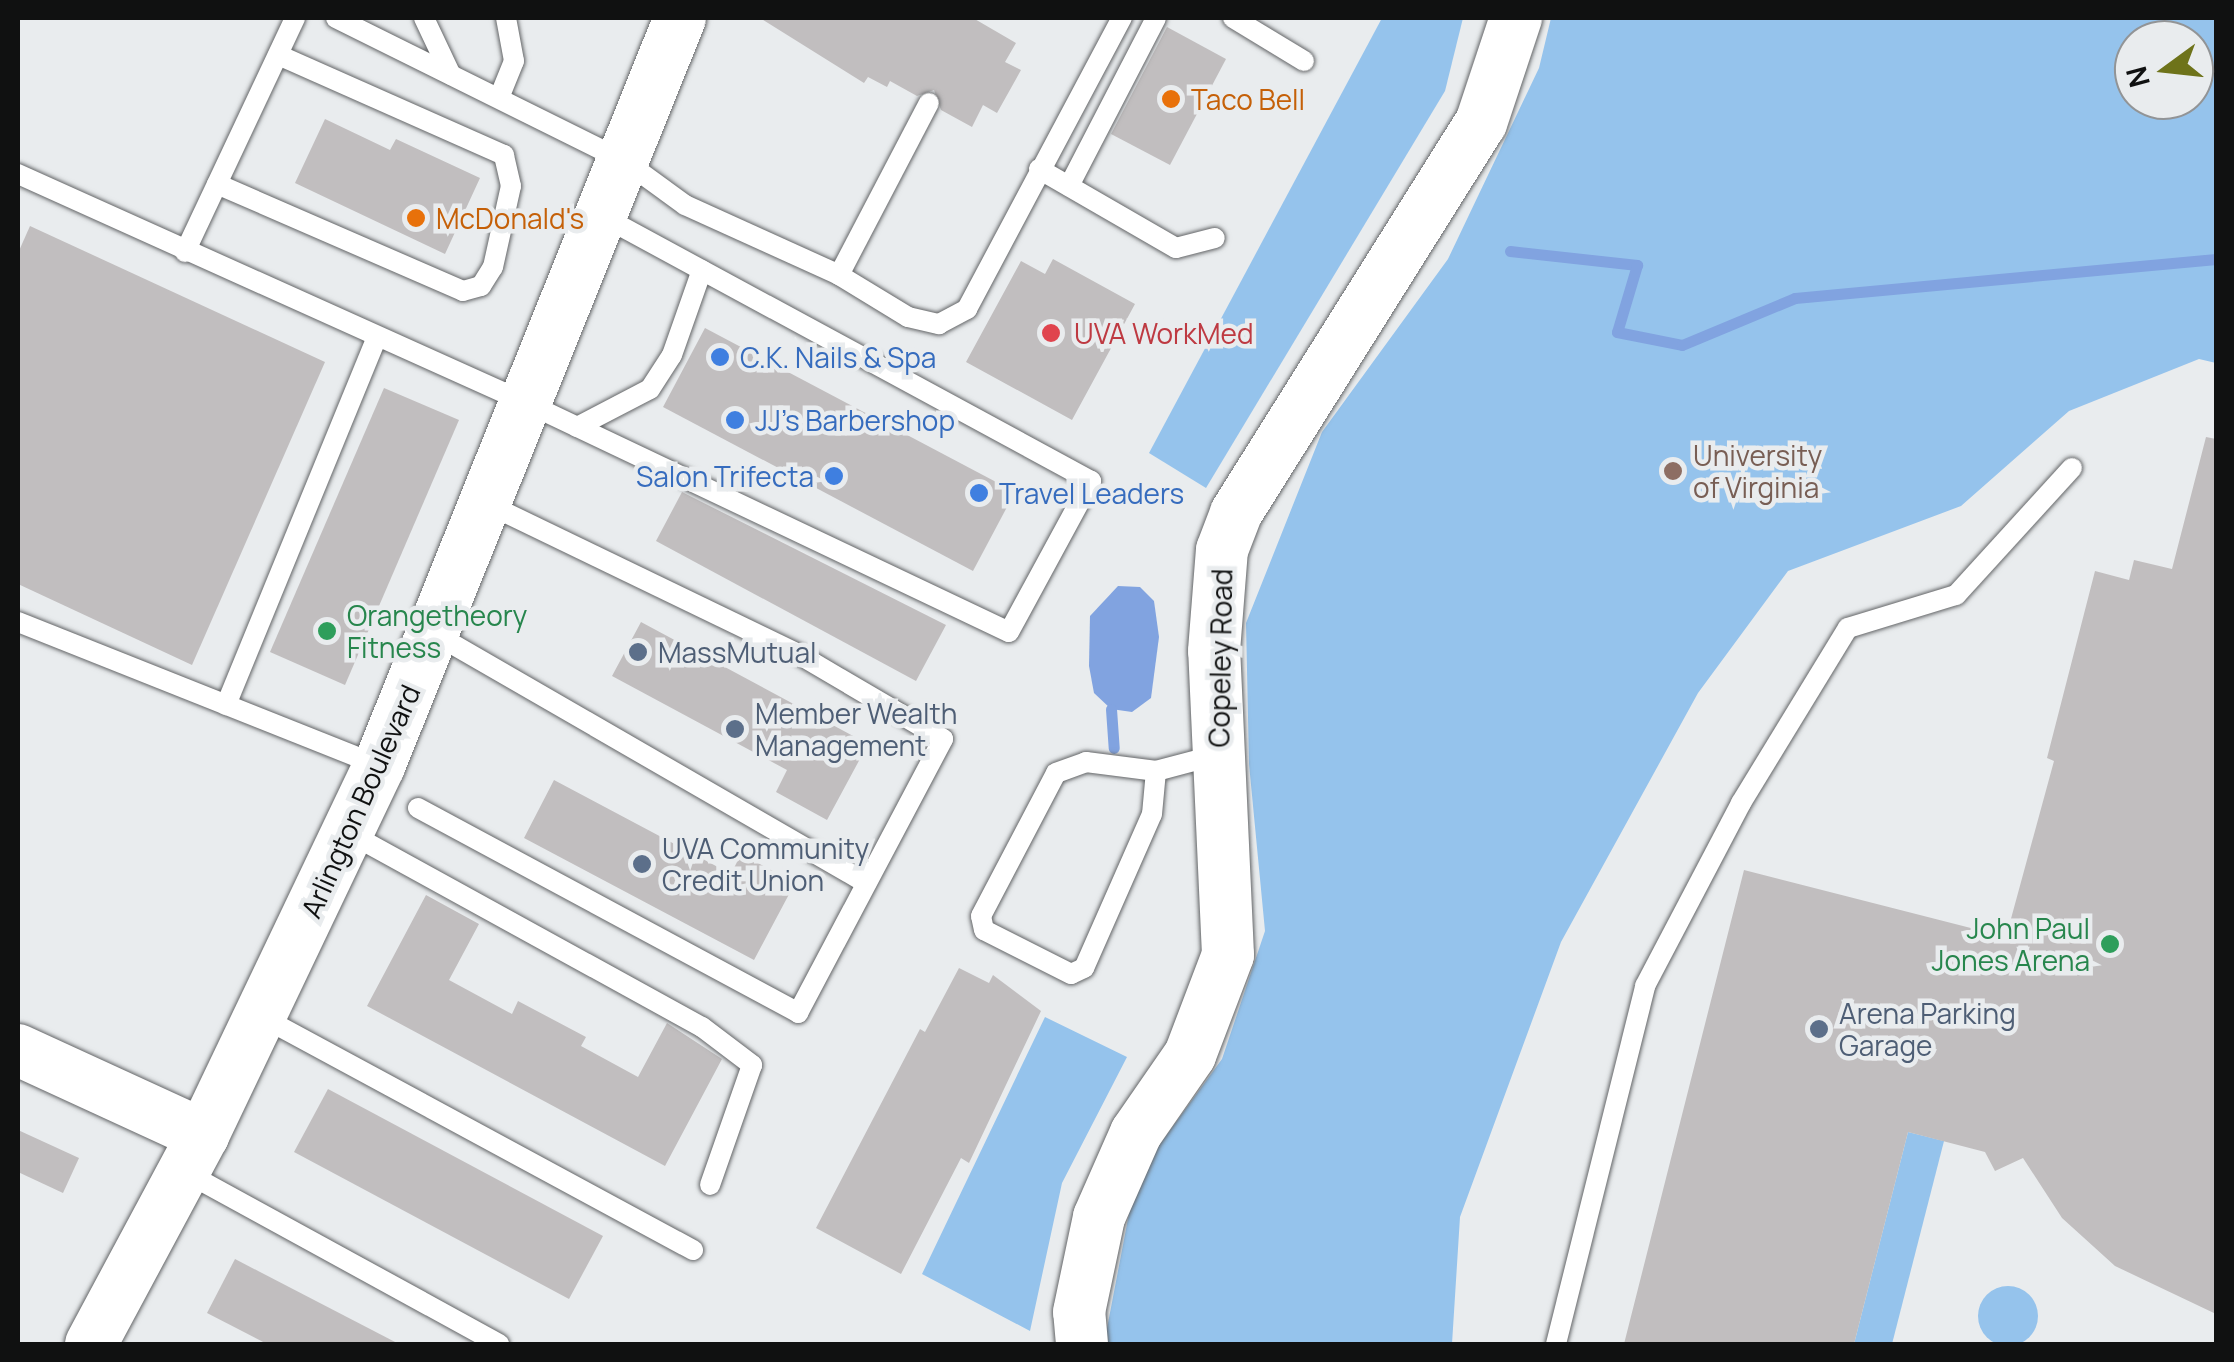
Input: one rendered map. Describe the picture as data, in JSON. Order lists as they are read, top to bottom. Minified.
{"streets":{"street":["Copeley Road","Arlington Boulevard"]},"places":["Taco Bell","McDonald's","UVA WorkMed","C.K. Nails & Spa","JJ's Barbershop","University of Virginia","Salon Trifecta","Travel Leaders","Orangetheory Fitness","MassMutual","Member Wealth Management","UVA Community Credit Union","John Paul Jones Arena","Arena Parking Garage"],"north":"left"}
